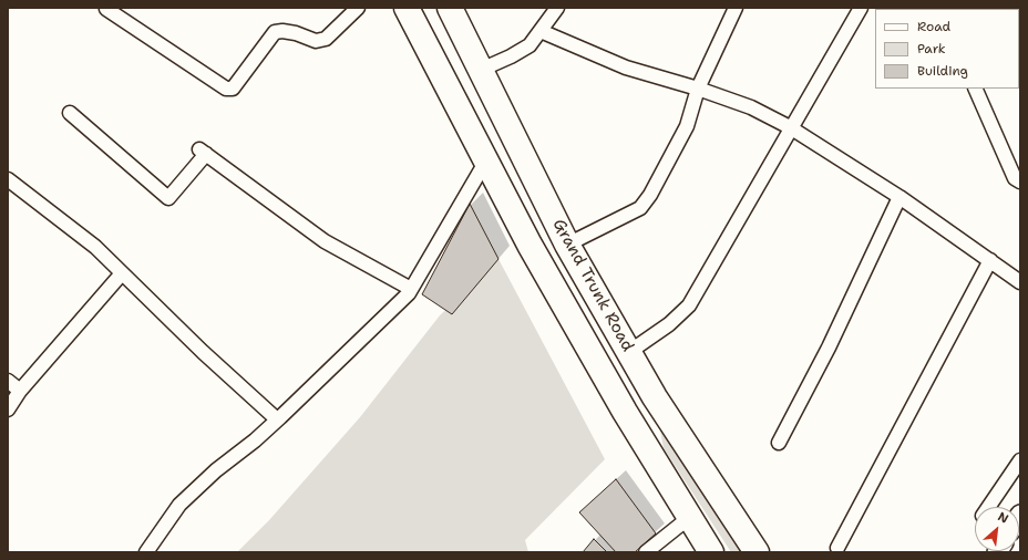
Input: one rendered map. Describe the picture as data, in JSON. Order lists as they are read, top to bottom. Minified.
{"streets":{"highway":["Grand Trunk Road"]},"legend":["Road","Park","Building"],"north":"top right"}
